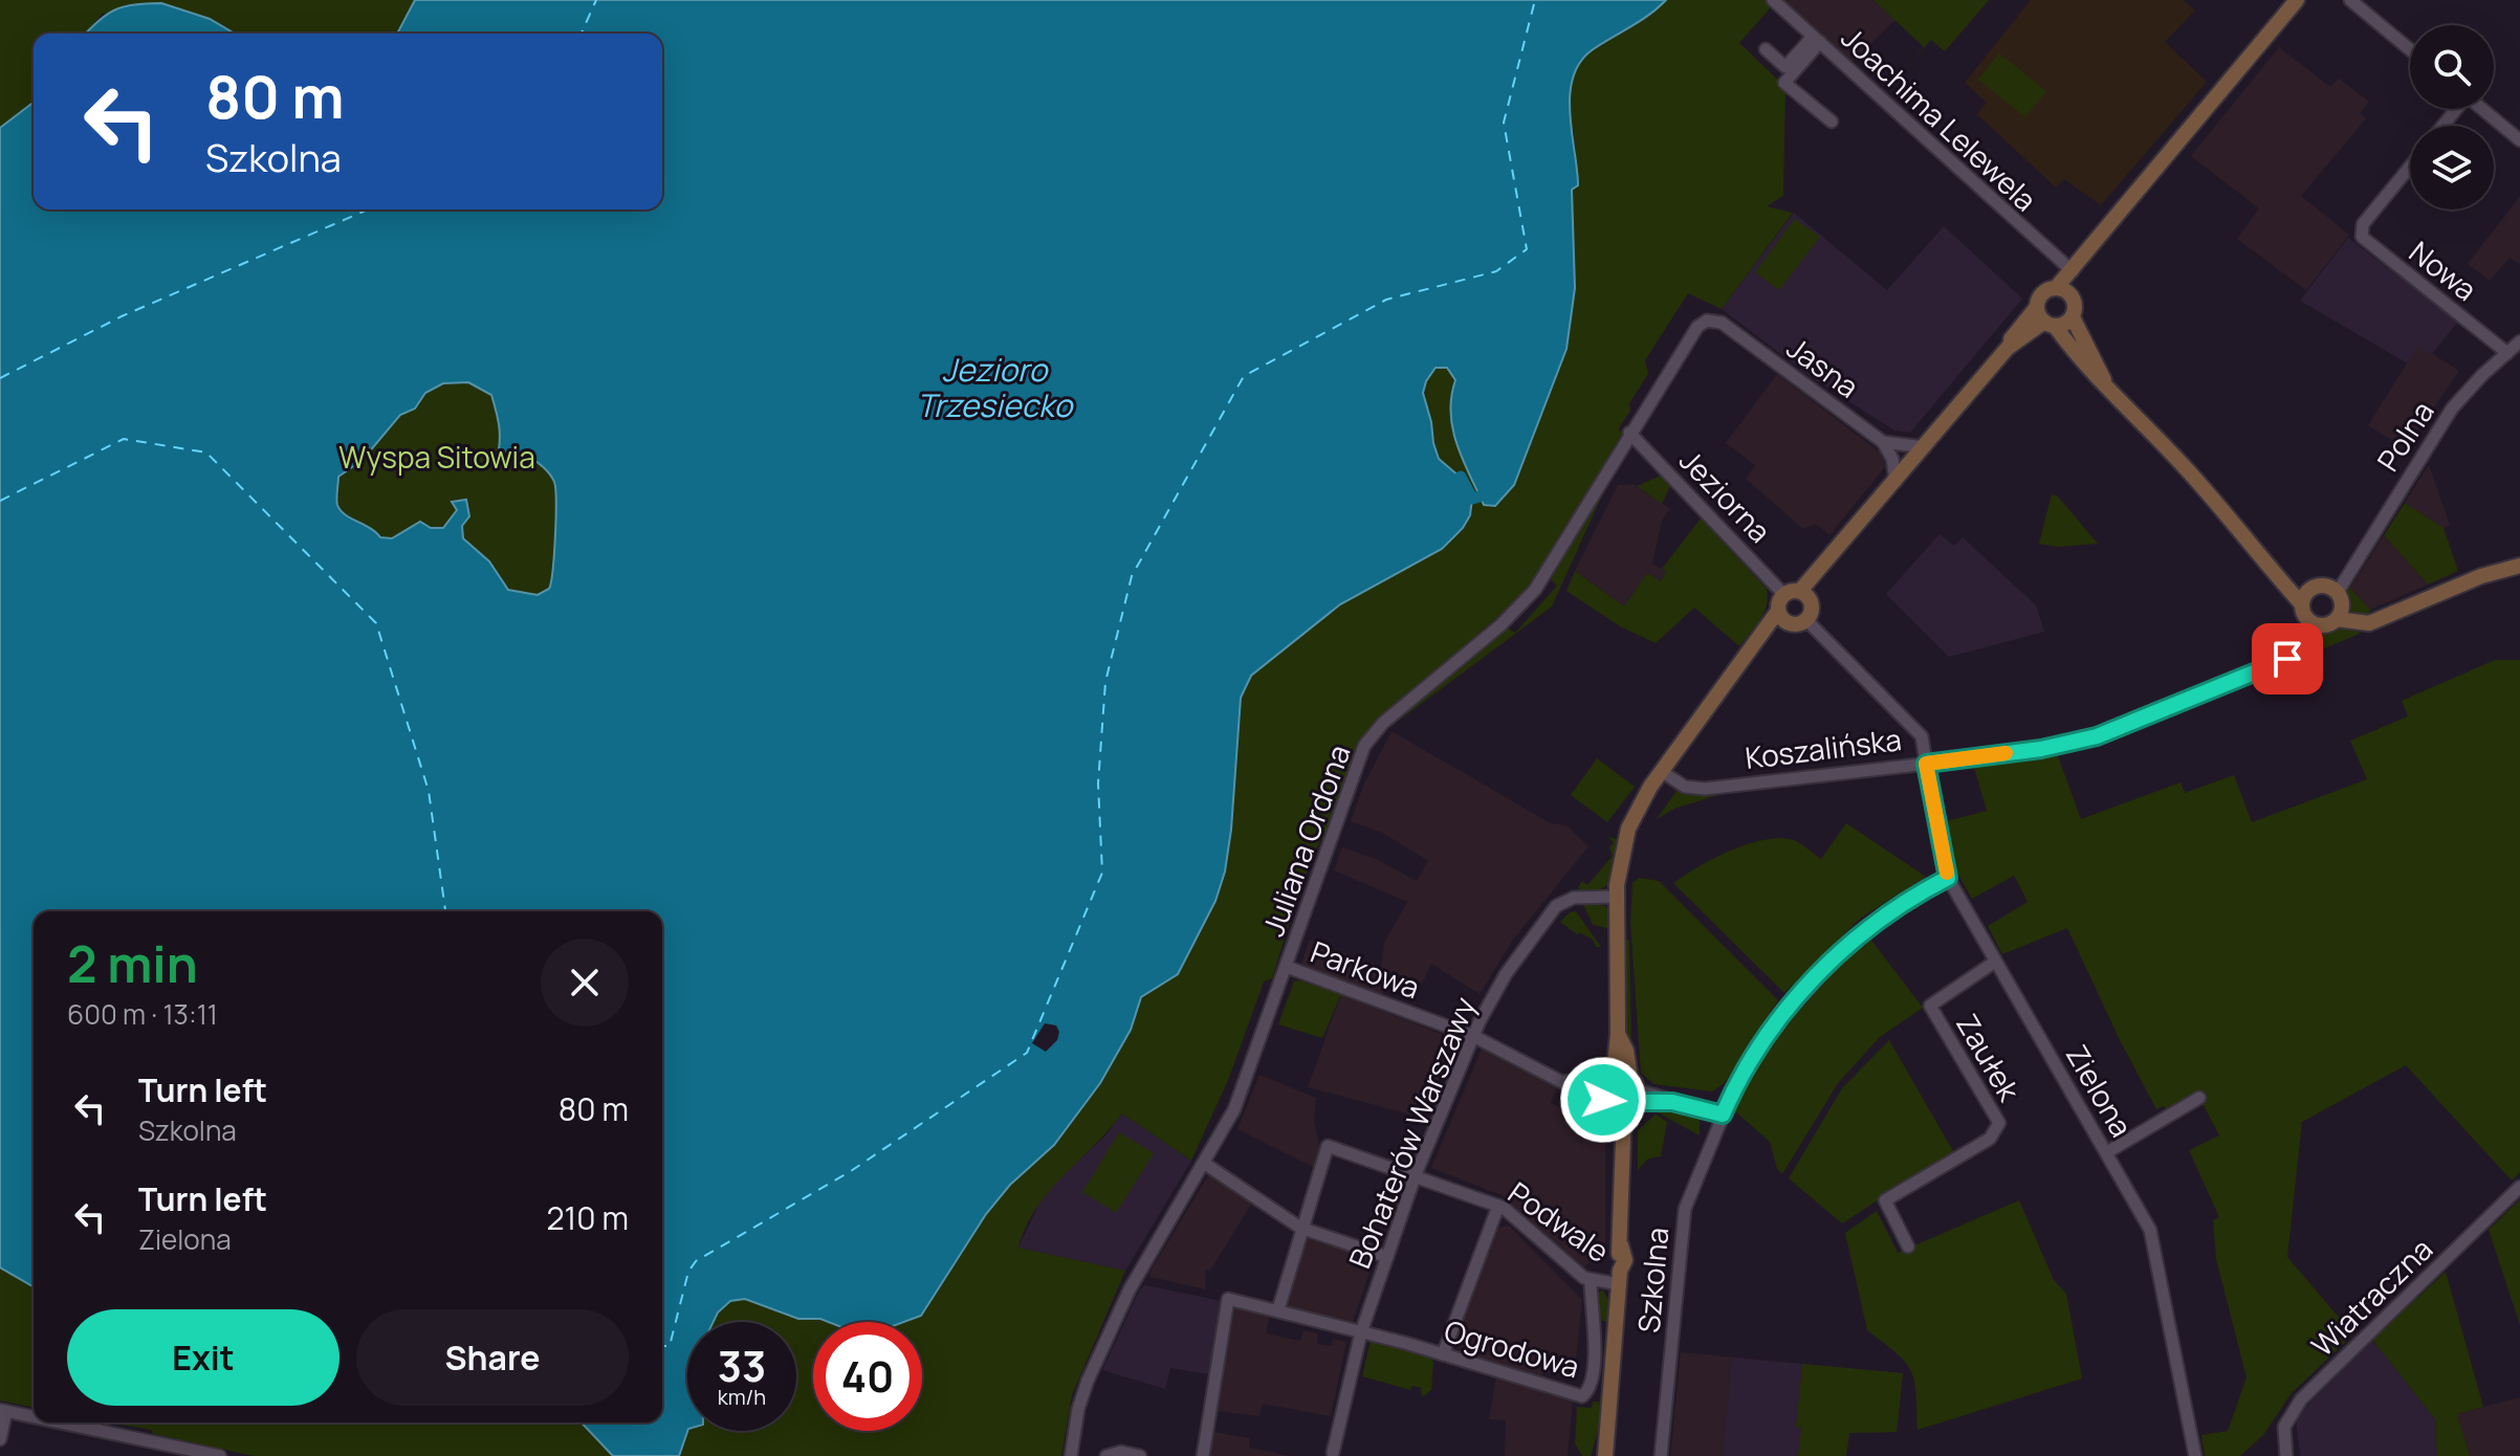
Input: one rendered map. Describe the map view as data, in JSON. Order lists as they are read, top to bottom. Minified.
{"streets":{"street":["Joachima Lelewela","Nowa","Jasna","Polna","Jeziorna","Koszalińska","Juliana Ordona","Parkowa","Zaułek","Zielona","Bohaterów Warszawy","Podwale","Szkolna","Wiatraczna","Ogrodowa"]},"crossings":[["Nowa","Polna"],["Jasna","Juliana Ordona"],["Polna","Koszalińska"],["Jeziorna","Juliana Ordona"],["Koszalińska","Zielona"],["Juliana Ordona","Parkowa"],["Parkowa","Bohaterów Warszawy"],["Zaułek","Zielona"],["Zielona","Szkolna"],["Bohaterów Warszawy","Podwale"],["Bohaterów Warszawy","Ogrodowa"],["Podwale","Ogrodowa"]],"water":["Jezioro Trzesiecko"],"parks":["Wyspa Sitowia"],"page":{"turn":["80 m","Szkolna"],"heading":["2 min","600 m · 13:11"],"list":[{"name":"Turn left","note":"Szkolna","value":"80 m"},{"name":"Turn left","note":"Zielona","value":"210 m"}],"buttons":["Exit","Share"],"speed":"33 km/h","limit":"40"}}
